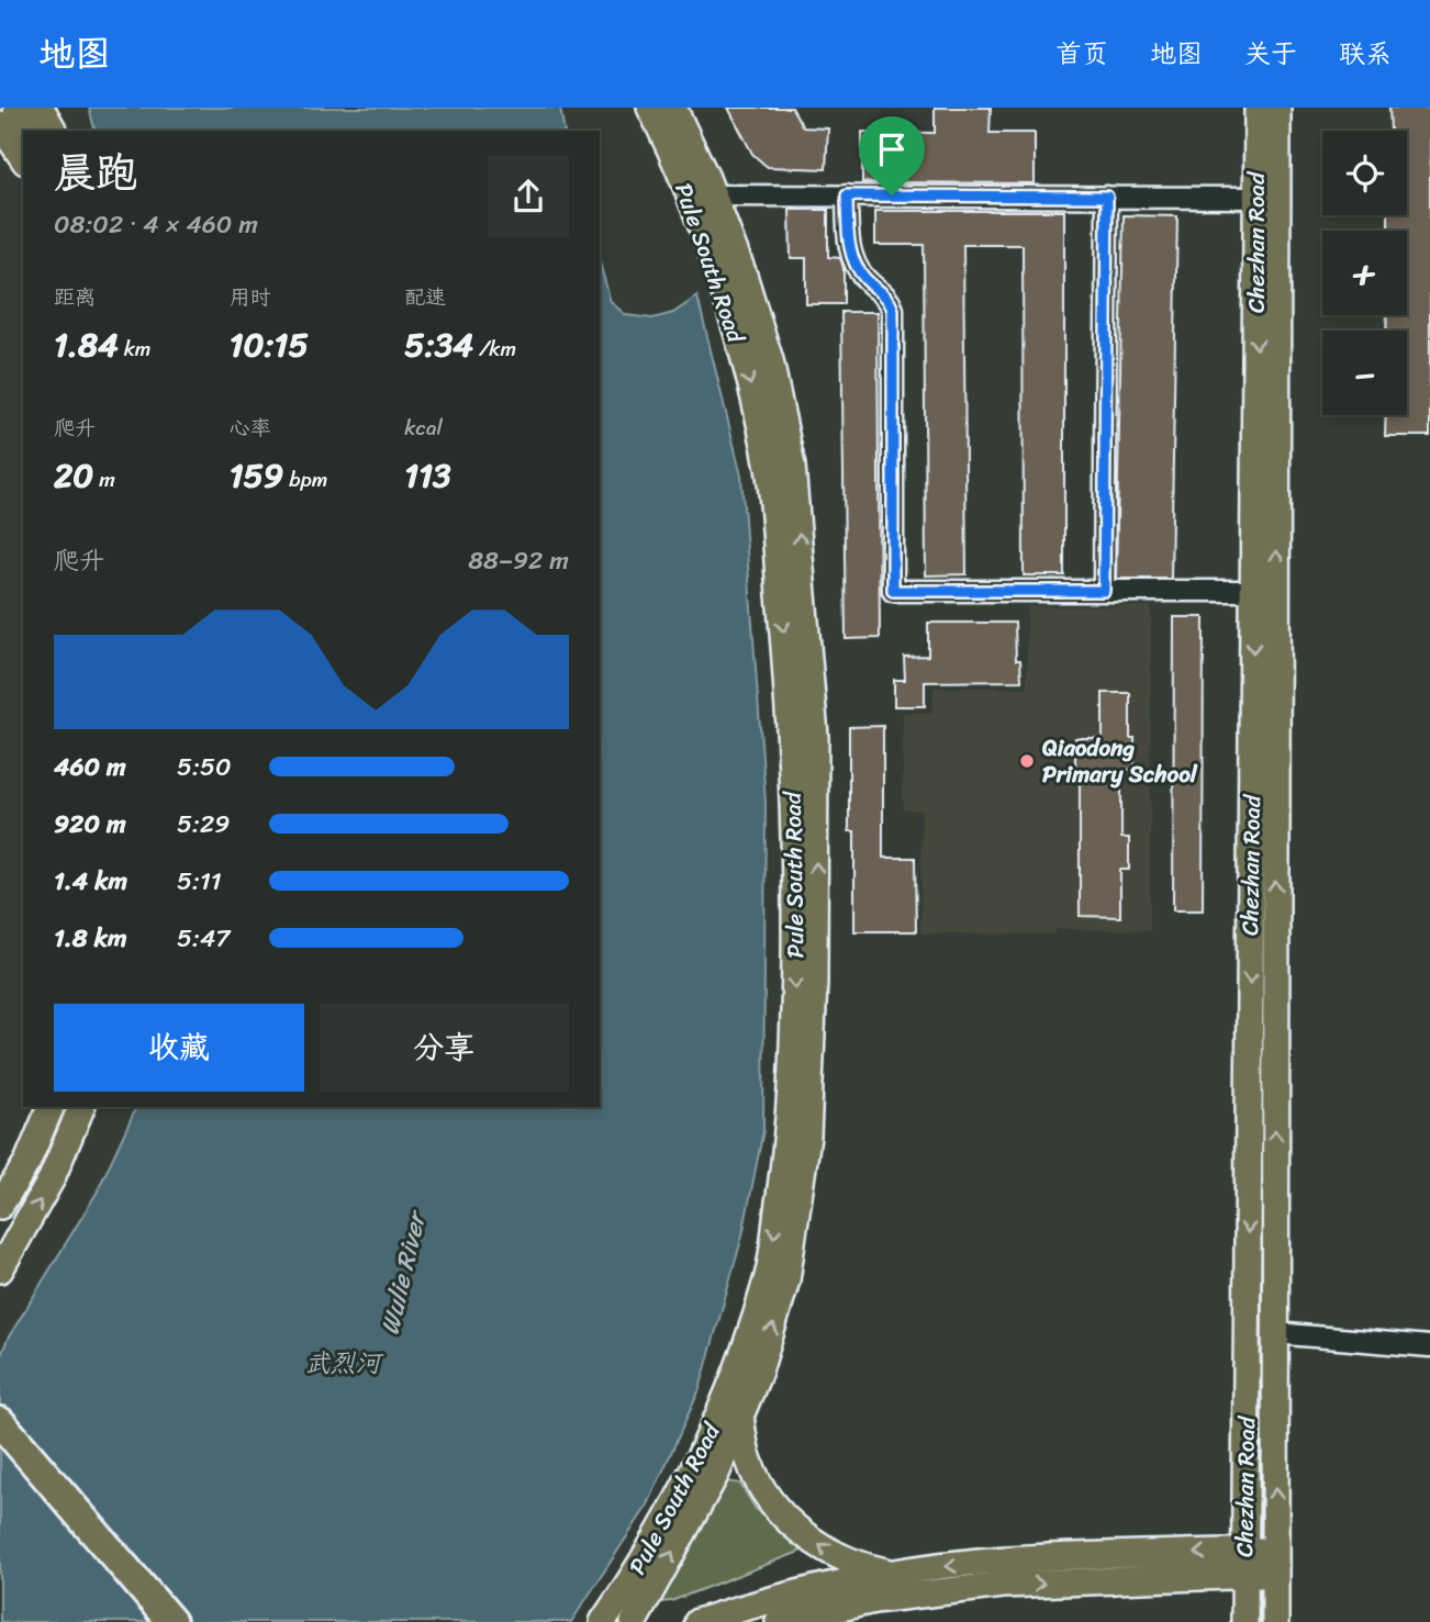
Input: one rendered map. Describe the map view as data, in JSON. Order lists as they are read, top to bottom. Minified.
{"streets":{"main road":["Chezhan Road","Pule South Road"]},"water":["Wulie River","武烈河"],"places":["Qiaodong Primary School"],"page":{"header":"地图","nav":["首页","地图","关于","联系"],"map_buttons":["+","−"],"heading":["晨跑","08:02 · 4 × 460 m"],"stats":[["距离","1.84 km"],["用时","10:15"],["配速","5:34 /km"],["爬升","20 m"],["心率","159 bpm"],["kcal","113"]],"chart":["爬升","88–92 m"],"list":[{"name":"460 m","note":"5:50"},{"name":"920 m","note":"5:29"},{"name":"1.4 km","note":"5:11"},{"name":"1.8 km","note":"5:47"}],"buttons":["收藏","分享"]}}
